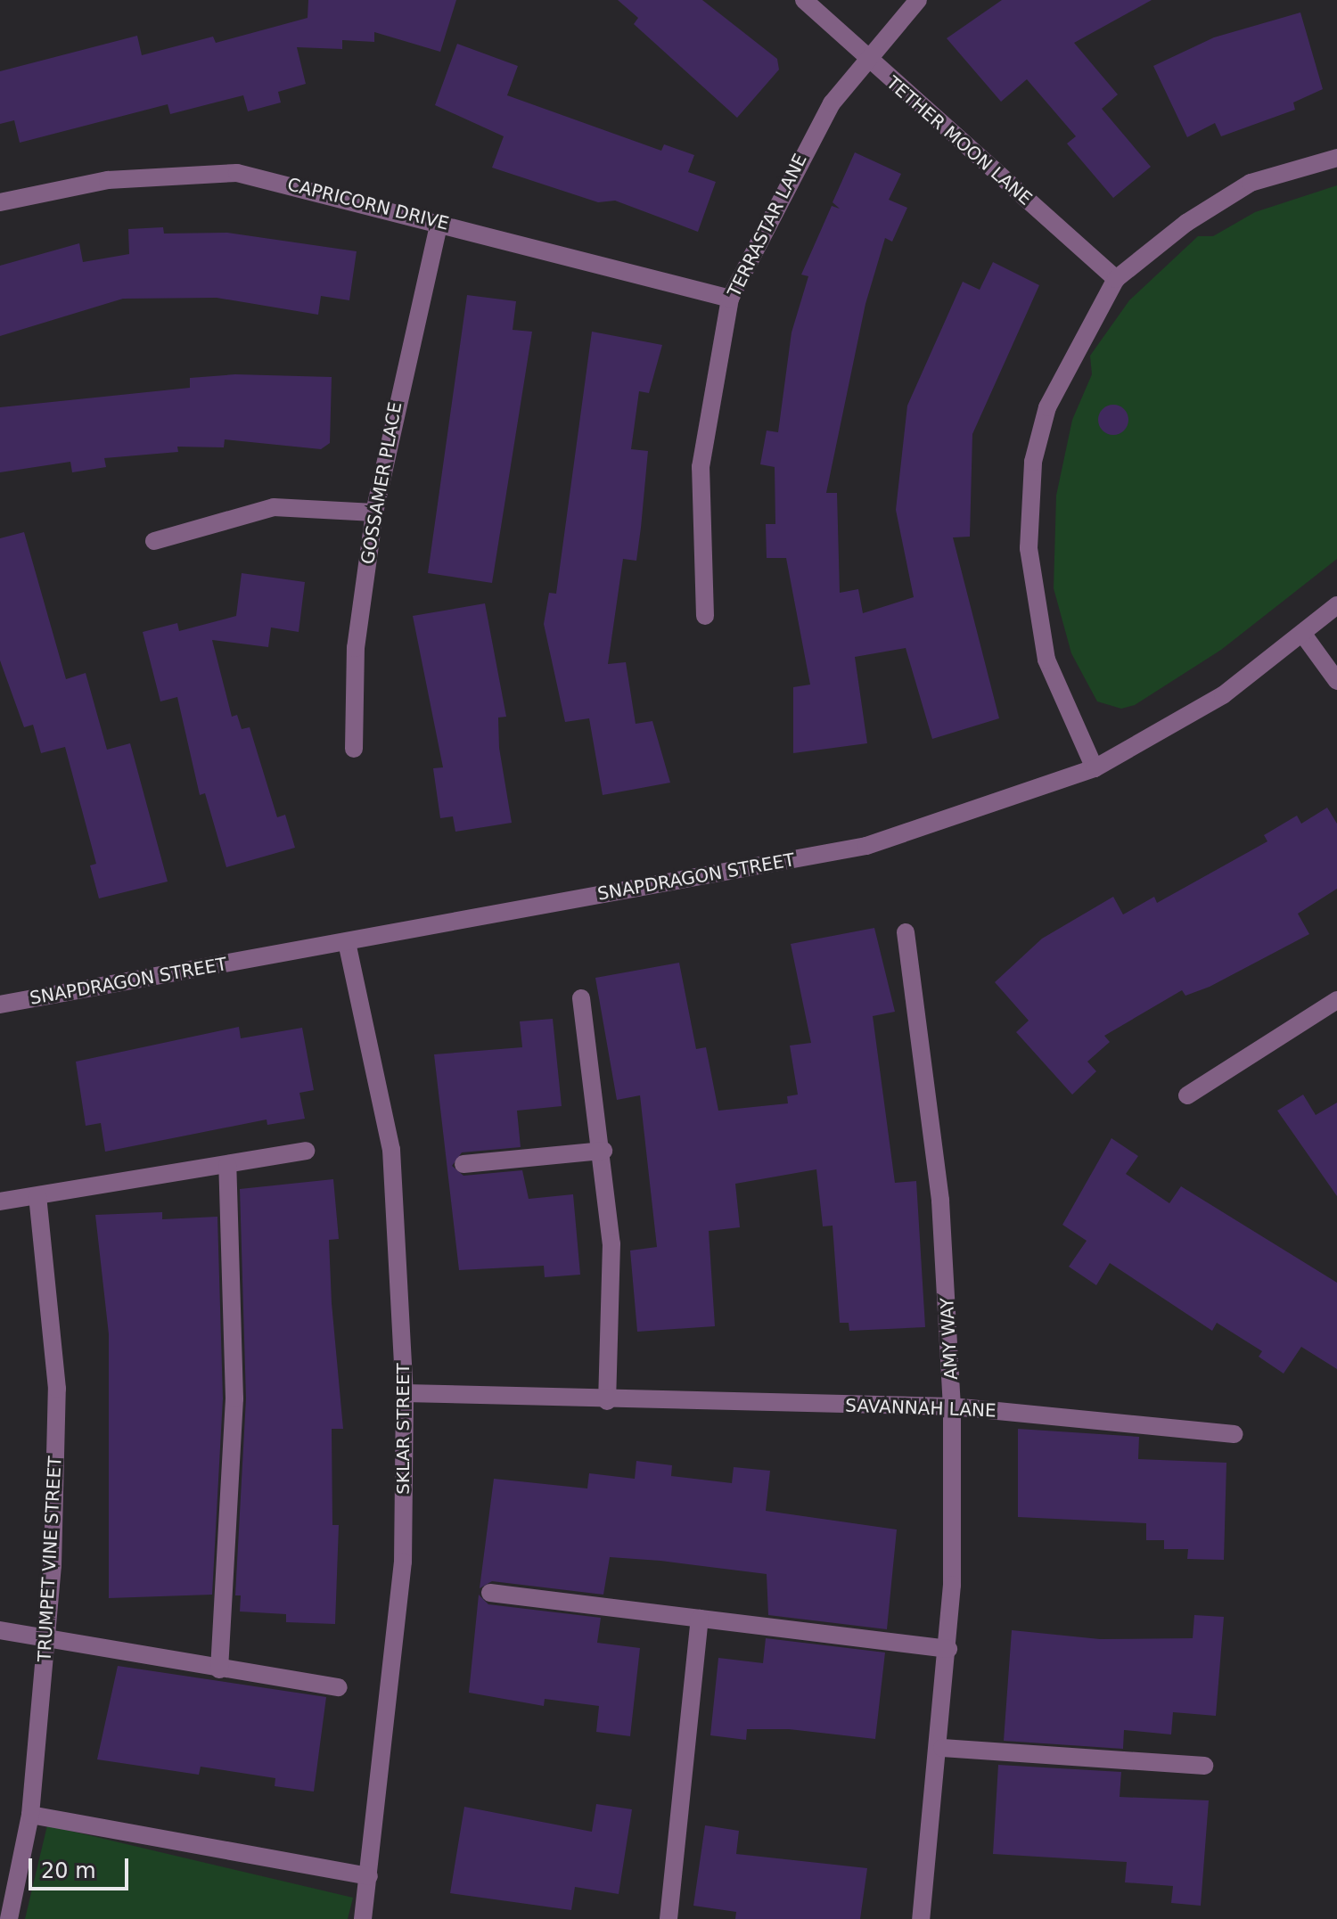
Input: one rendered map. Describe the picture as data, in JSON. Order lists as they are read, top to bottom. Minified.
{"streets":{"street":["TETHER MOON LANE","CAPRICORN DRIVE","TERRASTAR LANE","GOSSAMER PLACE","SNAPDRAGON STREET","AMY WAY","SAVANNAH LANE","SKLAR STREET","TRUMPET VINE STREET"]},"crossings":[["TETHER MOON LANE","TERRASTAR LANE"],["CAPRICORN DRIVE","TERRASTAR LANE"],["CAPRICORN DRIVE","GOSSAMER PLACE"],["SNAPDRAGON STREET","SKLAR STREET"],["AMY WAY","SAVANNAH LANE"],["SAVANNAH LANE","SKLAR STREET"]],"scale_bar":"20 m"}
